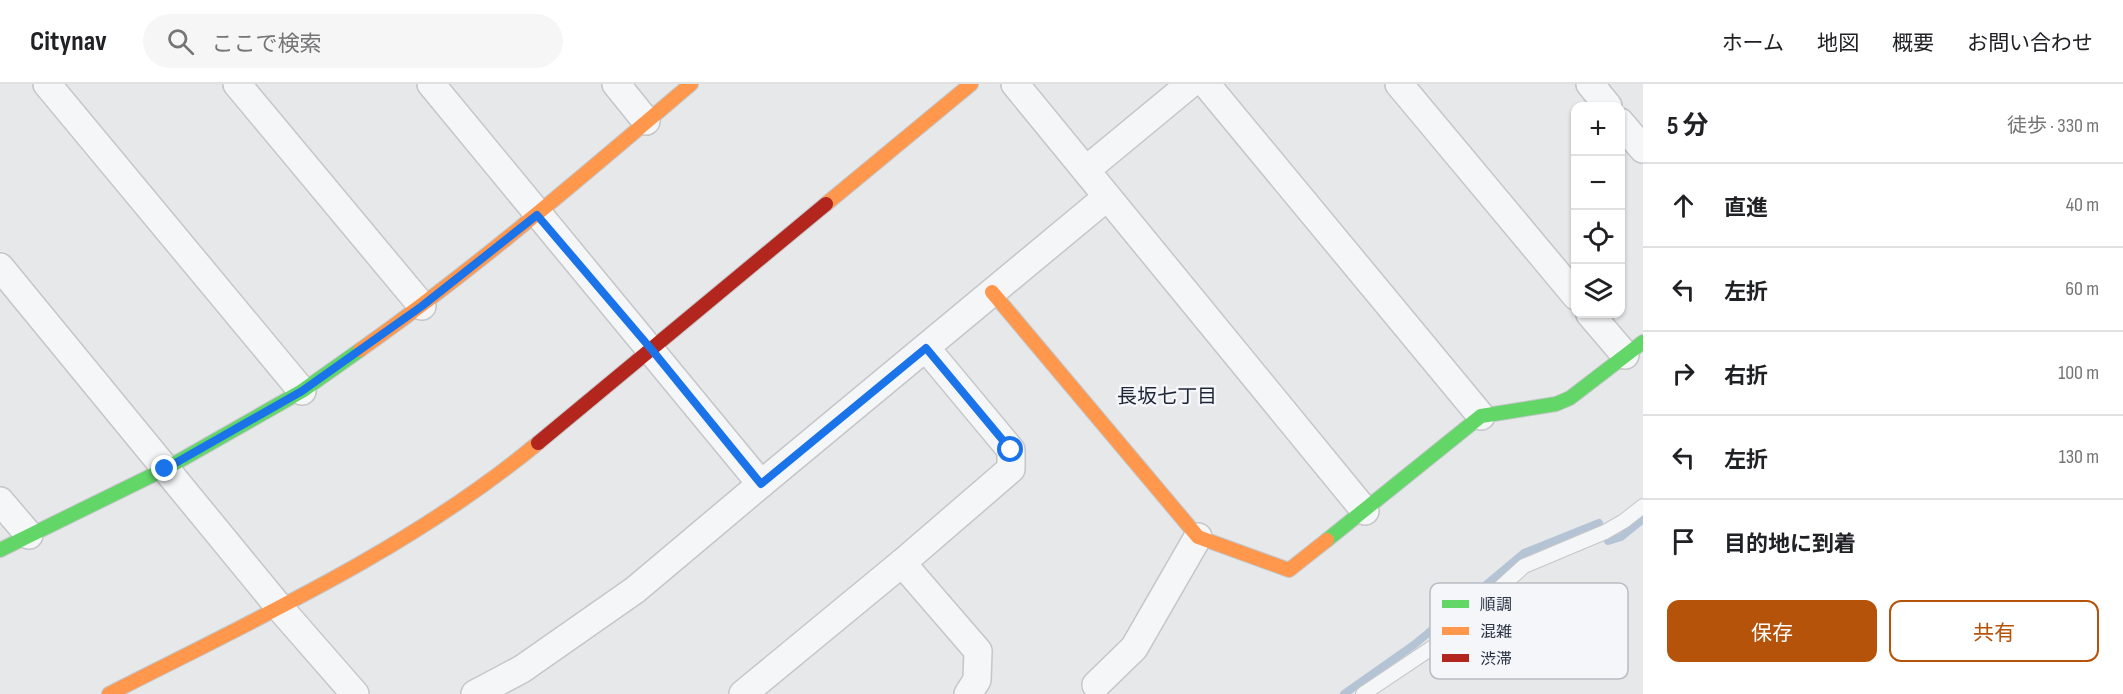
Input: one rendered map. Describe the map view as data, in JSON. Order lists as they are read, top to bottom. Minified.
{"districts":["長坂七丁目"],"legend":["順調","混雑","渋滞"],"page":{"header":"Citynav","search":"ここで検索","nav":["ホーム","地図","概要","お問い合わせ"],"heading":["5 分","徒歩 · 330 m"],"map_buttons":["+","−"],"list":[["直進","40 m"],["左折","60 m"],["右折","100 m"],["左折","130 m"],"目的地に到着"],"buttons":["保存","共有"]}}
